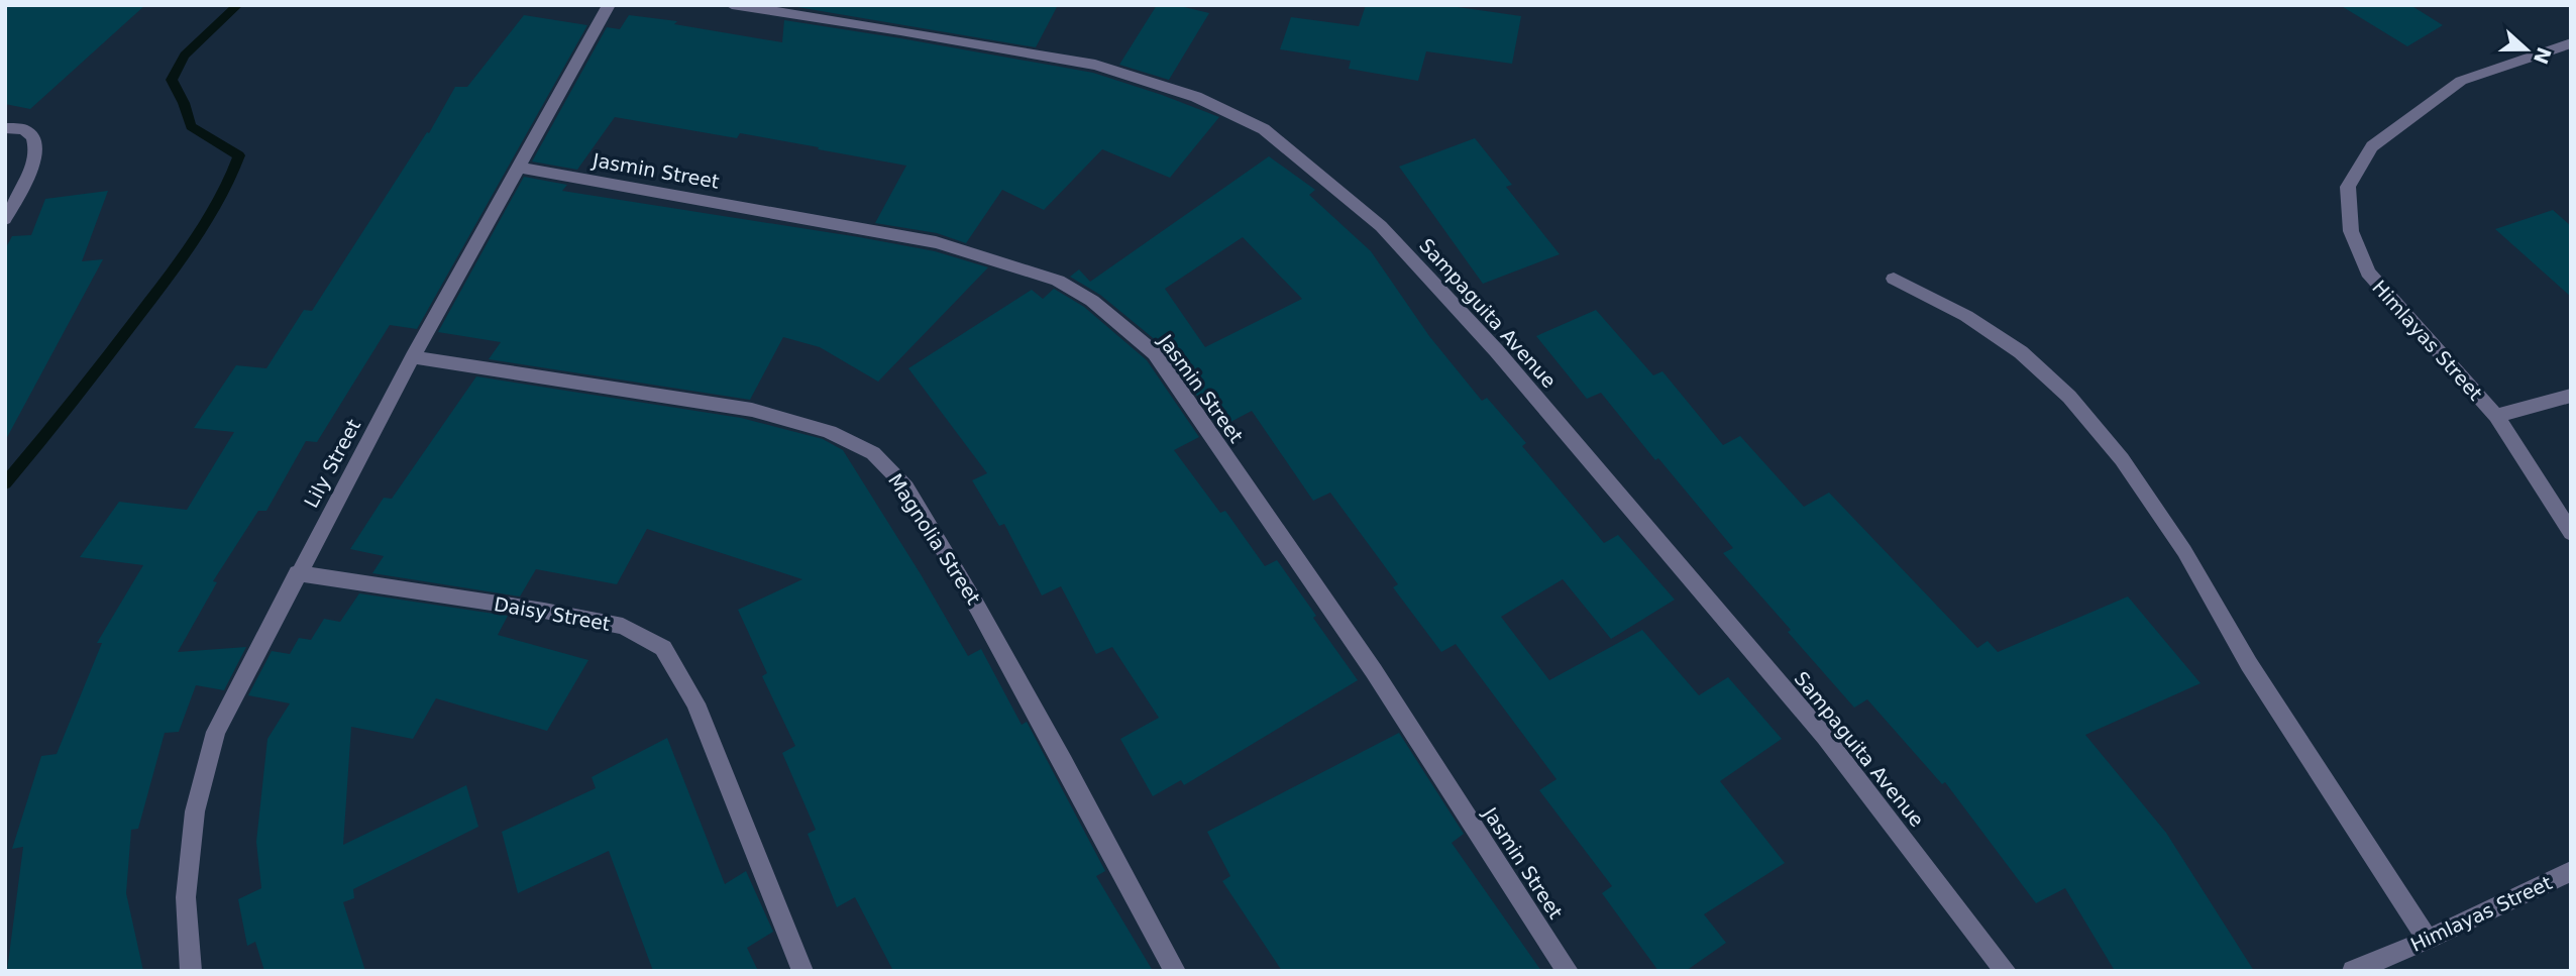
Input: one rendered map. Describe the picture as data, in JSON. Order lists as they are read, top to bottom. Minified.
{"streets":{"street":["Jasmin Street","Sampaguita Avenue","Himlayas Street","Lily Street","Magnolia Street","Daisy Street"]},"crossings":[["Jasmin Street","Lily Street"],["Lily Street","Magnolia Street"],["Lily Street","Daisy Street"]],"north":"right"}
